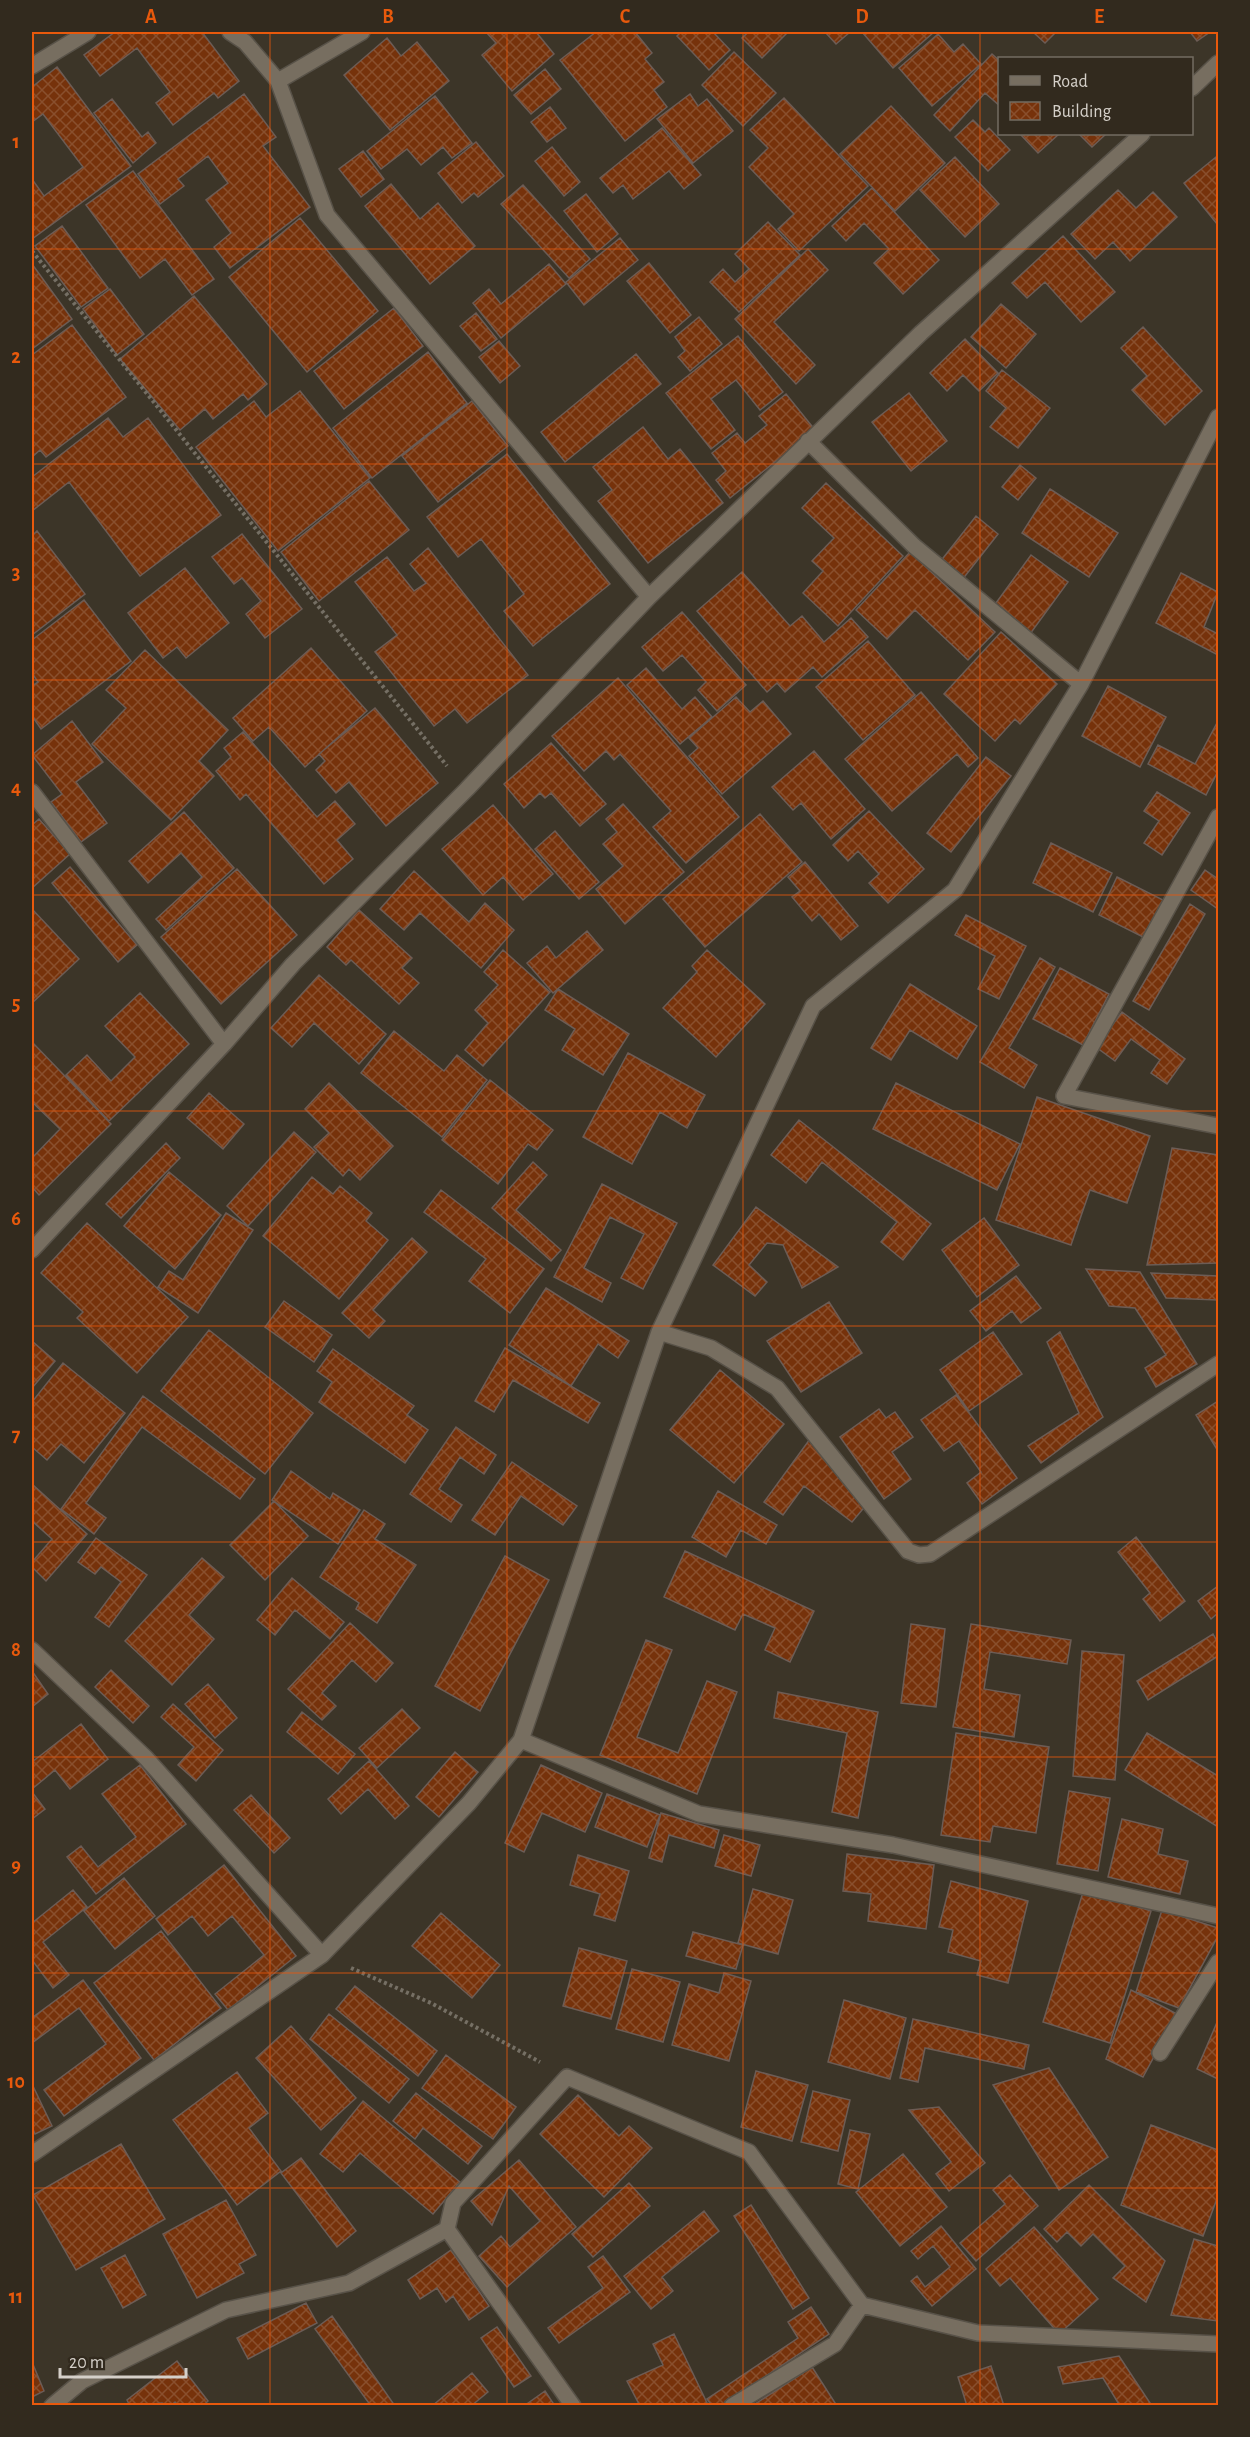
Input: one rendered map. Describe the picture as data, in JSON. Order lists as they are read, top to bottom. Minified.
{"legend":["Road","Building"],"scale_bar":"20 m","grid":{"columns":["A","B","C","D","E"],"rows":["1","2","3","4","5","6","7","8","9","10","11"]}}
